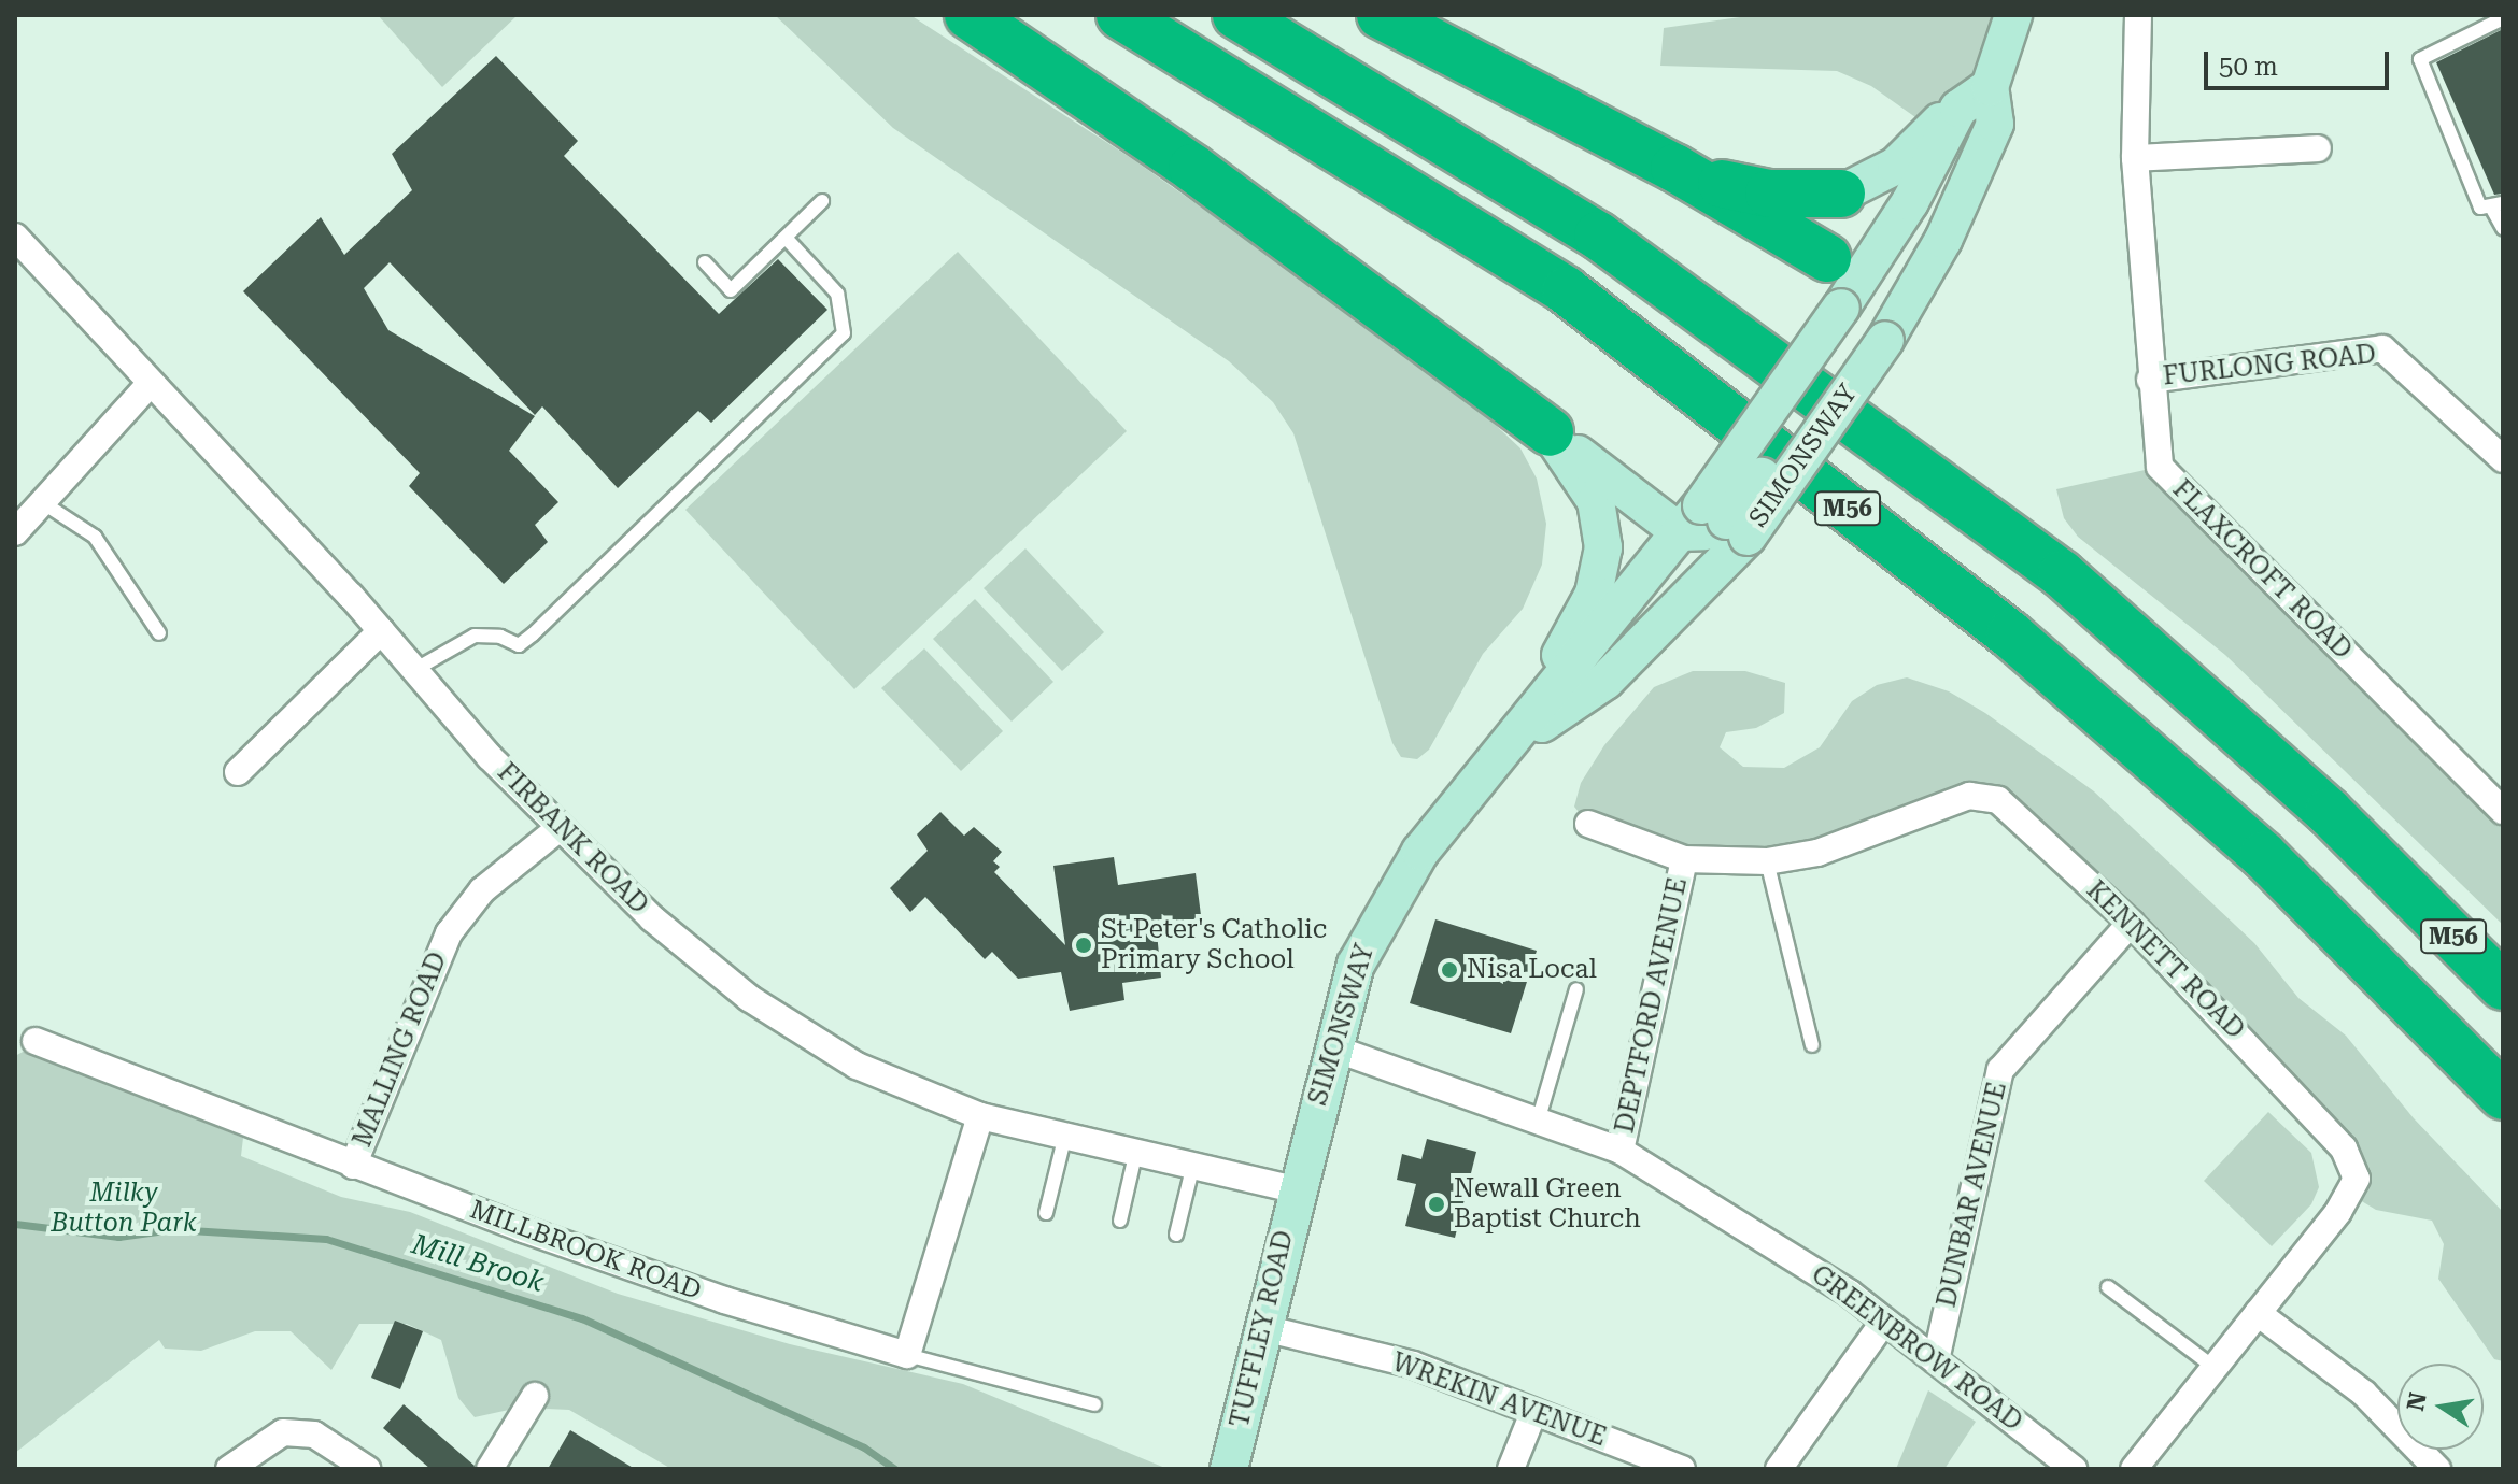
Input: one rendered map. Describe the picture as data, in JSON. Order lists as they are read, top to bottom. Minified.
{"streets":{"highway":["M56"],"street":["FURLONG ROAD","SIMONSWAY","FLAXCROFT ROAD","FIRBANK ROAD","KENNETT ROAD","DEPTFORD AVENUE","MALLING ROAD","DUNBAR AVENUE","MILLBROOK ROAD","TUFFLEY ROAD","GREENBROW ROAD","WREKIN AVENUE"]},"crossings":[["FURLONG ROAD","FLAXCROFT ROAD"],["SIMONSWAY","FIRBANK ROAD"],["SIMONSWAY","TUFFLEY ROAD"],["SIMONSWAY","GREENBROW ROAD"],["FIRBANK ROAD","MALLING ROAD"],["FIRBANK ROAD","TUFFLEY ROAD"],["KENNETT ROAD","DEPTFORD AVENUE"],["KENNETT ROAD","DUNBAR AVENUE"],["DEPTFORD AVENUE","GREENBROW ROAD"],["MALLING ROAD","MILLBROOK ROAD"],["DUNBAR AVENUE","GREENBROW ROAD"],["TUFFLEY ROAD","WREKIN AVENUE"]],"water":["Mill Brook"],"parks":["Milky Button Park"],"places":["St Peter's Catholic Primary School","Nisa Local","Newall Green Baptist Church"],"scale_bar":"50 m","north":"left"}
